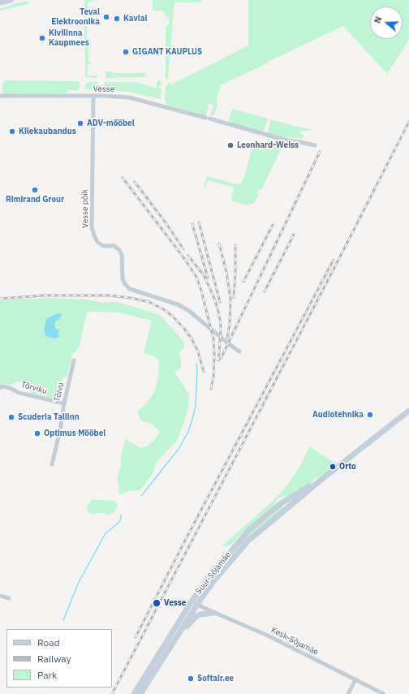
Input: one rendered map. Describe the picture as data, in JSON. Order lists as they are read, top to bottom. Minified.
{"streets":{"main road":["Suur-Sõjamäe"],"street":["Vesse","Vesse põik","Tõrviku","Tõivu","Kesk-Sõjamäe"]},"crossings":[["Vesse","Vesse põik"],["Tõrviku","Tõivu"],["Suur-Sõjamäe","Kesk-Sõjamäe"]],"places":["Teval Elektroonika","Kavial","Kivilinna Kaupmees","GIGANT KAUPLUS","ADV-mööbel","Kilekaubandus","Leonhard-Weiss","Rimirand Grour","Audiotehnika","Scuderia Tallinn","Optimus Mööbel","Orto","Vesse","Softair.ee"],"legend":["Road","Railway","Park"],"north":"left"}
